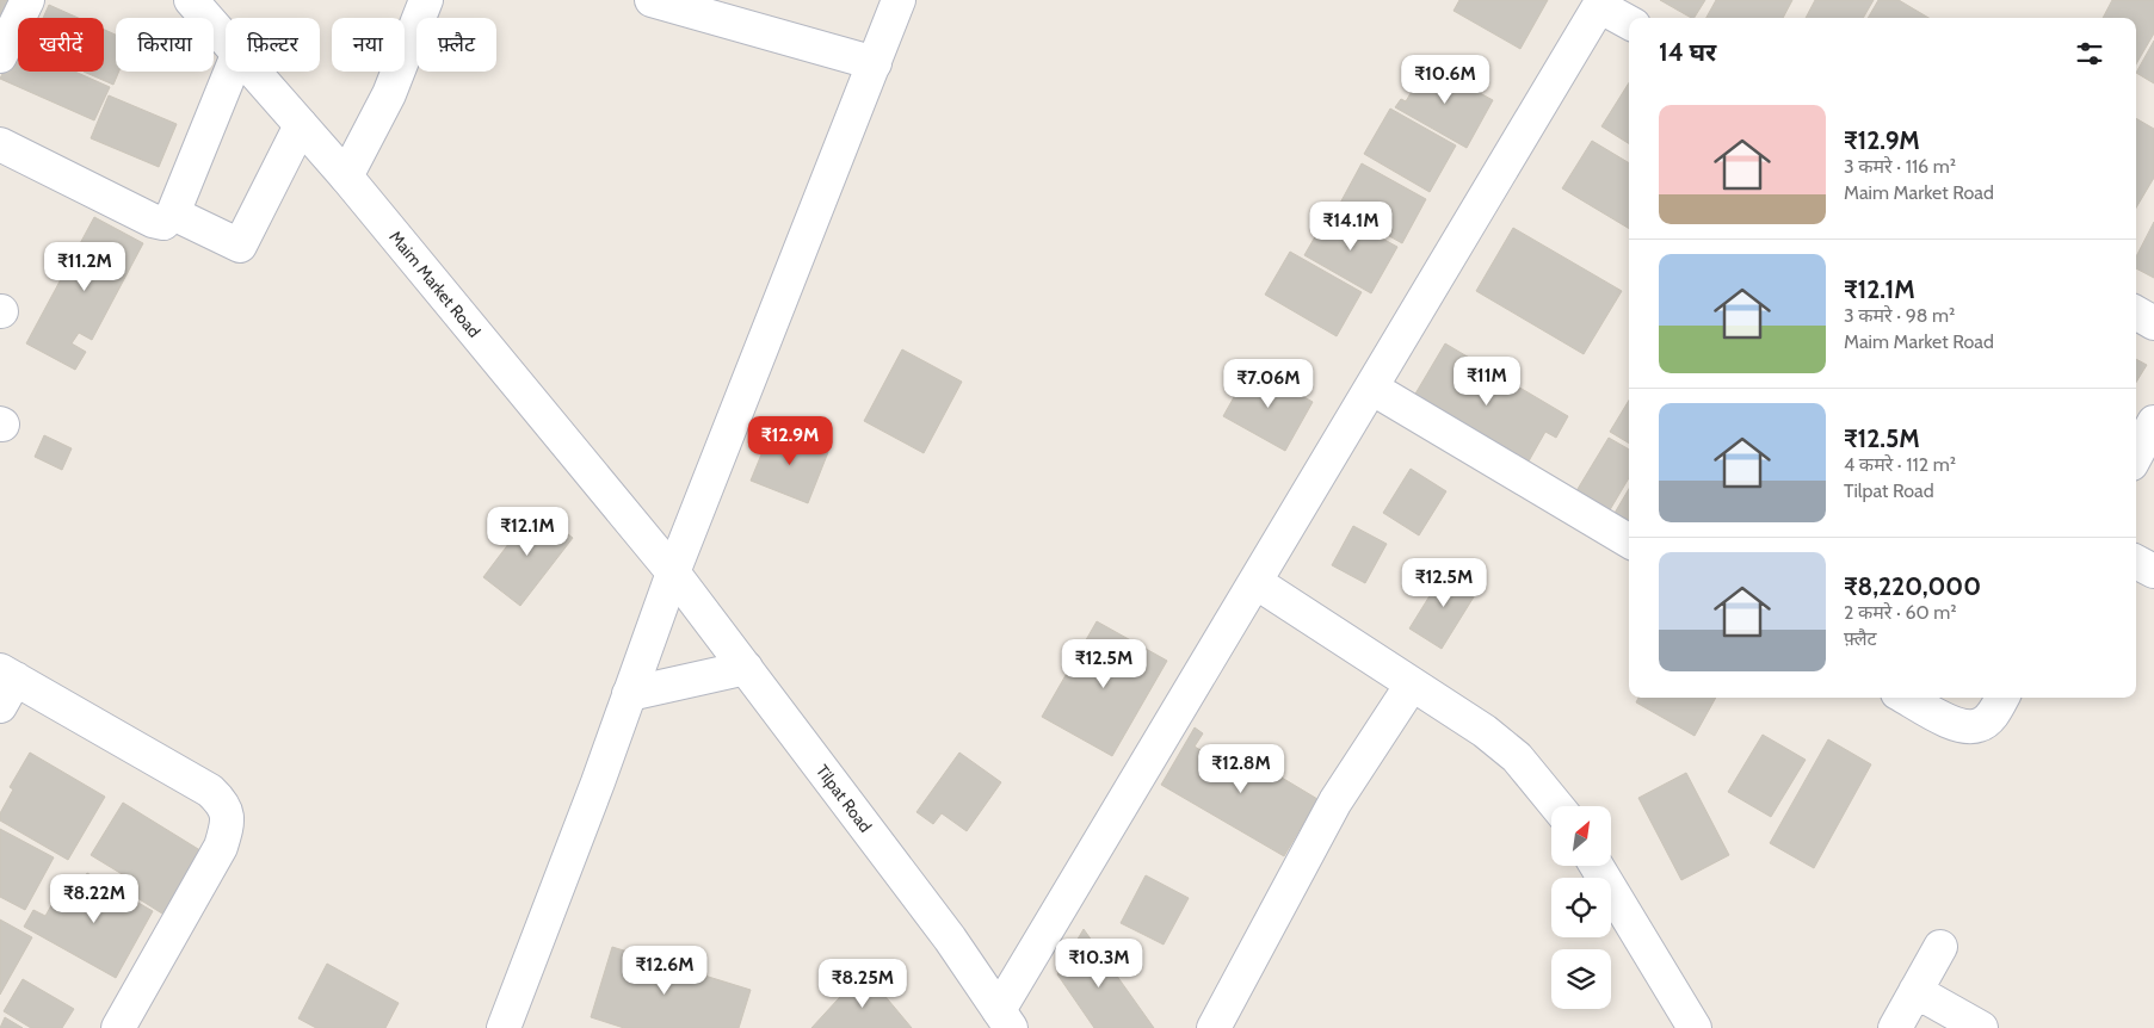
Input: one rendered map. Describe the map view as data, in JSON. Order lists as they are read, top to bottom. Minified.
{"streets":{"street":["Maim Market Road","Tilpat Road"]},"crossings":[["Maim Market Road","Tilpat Road"]],"north":"top right","page":{"chip":["खरीदें","किराया","फ़िल्टर","नया","फ़्लैट"],"heading":"14 घर","price":["₹10.6M","₹14.1M","₹11.2M","₹11M","₹7.06M","₹12.9M","₹12.1M","₹12.5M","₹12.5M","₹12.8M","₹8.22M","₹10.3M","₹12.6M","₹8.25M"],"list":[{"name":"₹12.9M","note":"3 कमरे · 116 m² · Maim Market Road"},{"name":"₹12.1M","note":"3 कमरे · 98 m² · Maim Market Road"},{"name":"₹12.5M","note":"4 कमरे · 112 m² · Tilpat Road"},{"name":"₹8,220,000","note":"2 कमरे · 60 m² · फ़्लैट"}]}}
